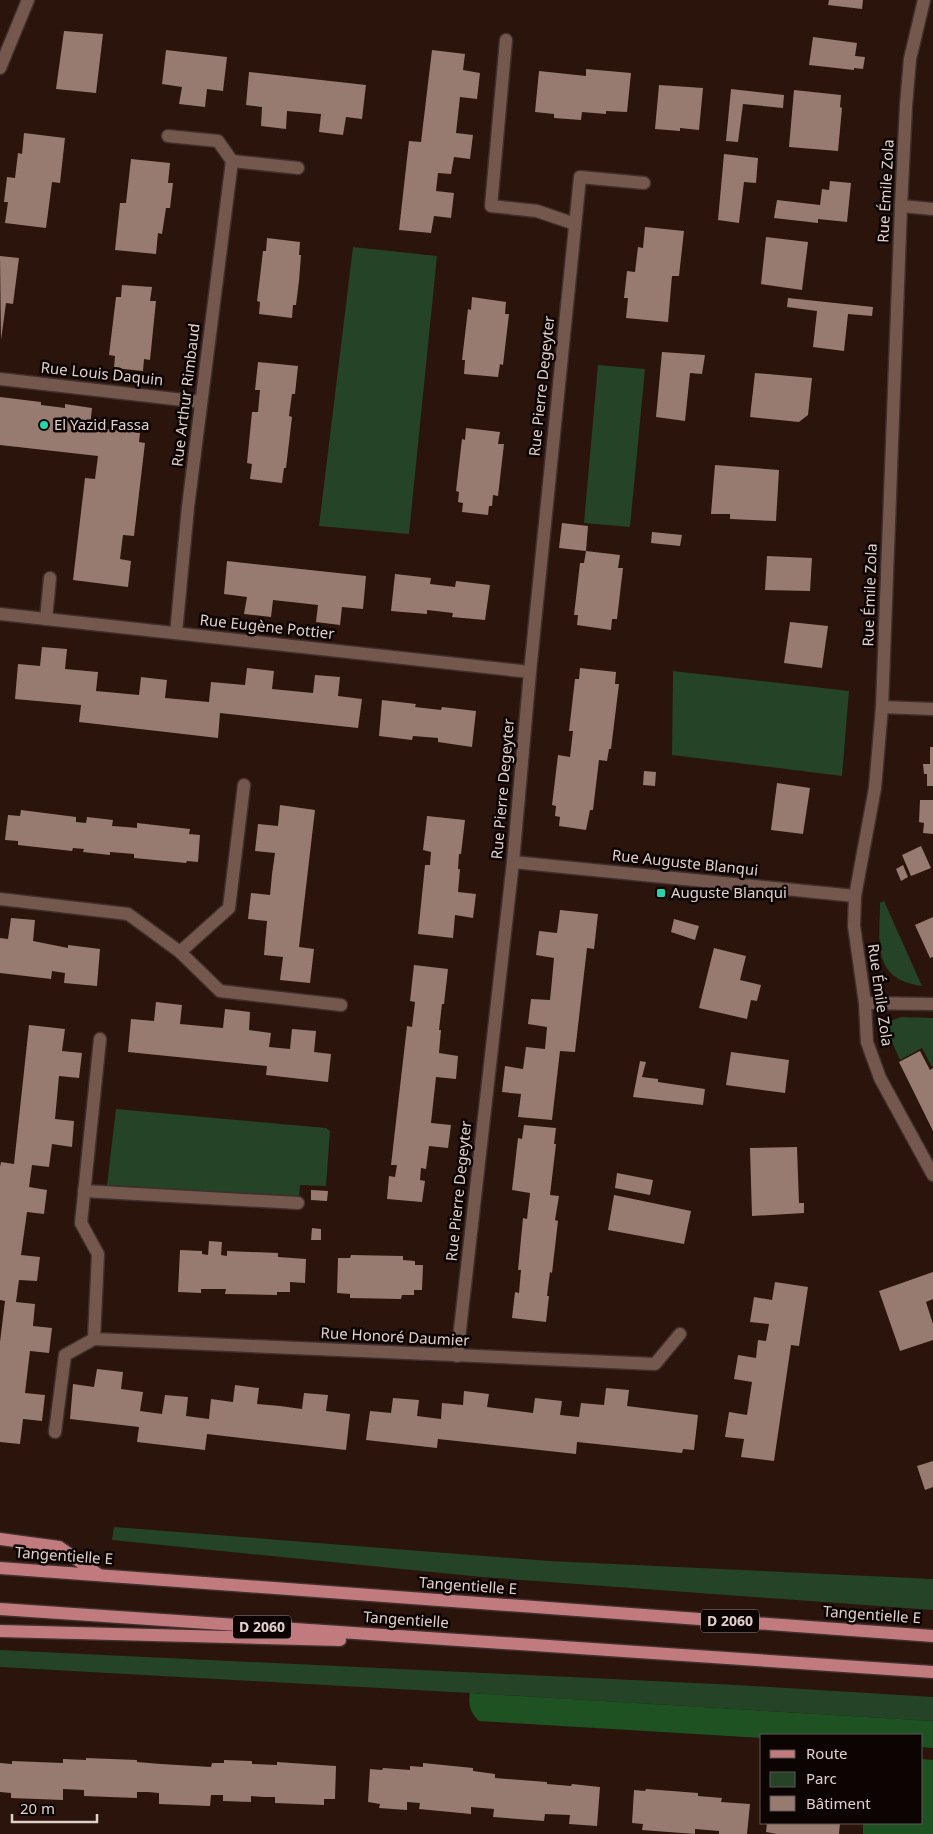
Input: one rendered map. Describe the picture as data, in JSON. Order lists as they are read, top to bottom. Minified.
{"streets":{"main road":["Tangentielle E","Tangentielle","D 2060"],"street":["Rue Émile Zola","Rue Louis Daquin","Rue Pierre Degeyter","Rue Arthur Rimbaud","Rue Eugène Pottier","Rue Auguste Blanqui","Rue Honoré Daumier"]},"crossings":[["Rue Émile Zola","Rue Auguste Blanqui"],["Rue Louis Daquin","Rue Arthur Rimbaud"],["Rue Pierre Degeyter","Rue Eugène Pottier"],["Rue Pierre Degeyter","Rue Auguste Blanqui"],["Rue Pierre Degeyter","Rue Honoré Daumier"],["Rue Arthur Rimbaud","Rue Eugène Pottier"]],"places":{"other":["El Yazid Fassa"],"transit":["Auguste Blanqui"]},"legend":["Route","Parc","Bâtiment"],"scale_bar":"20 m"}
